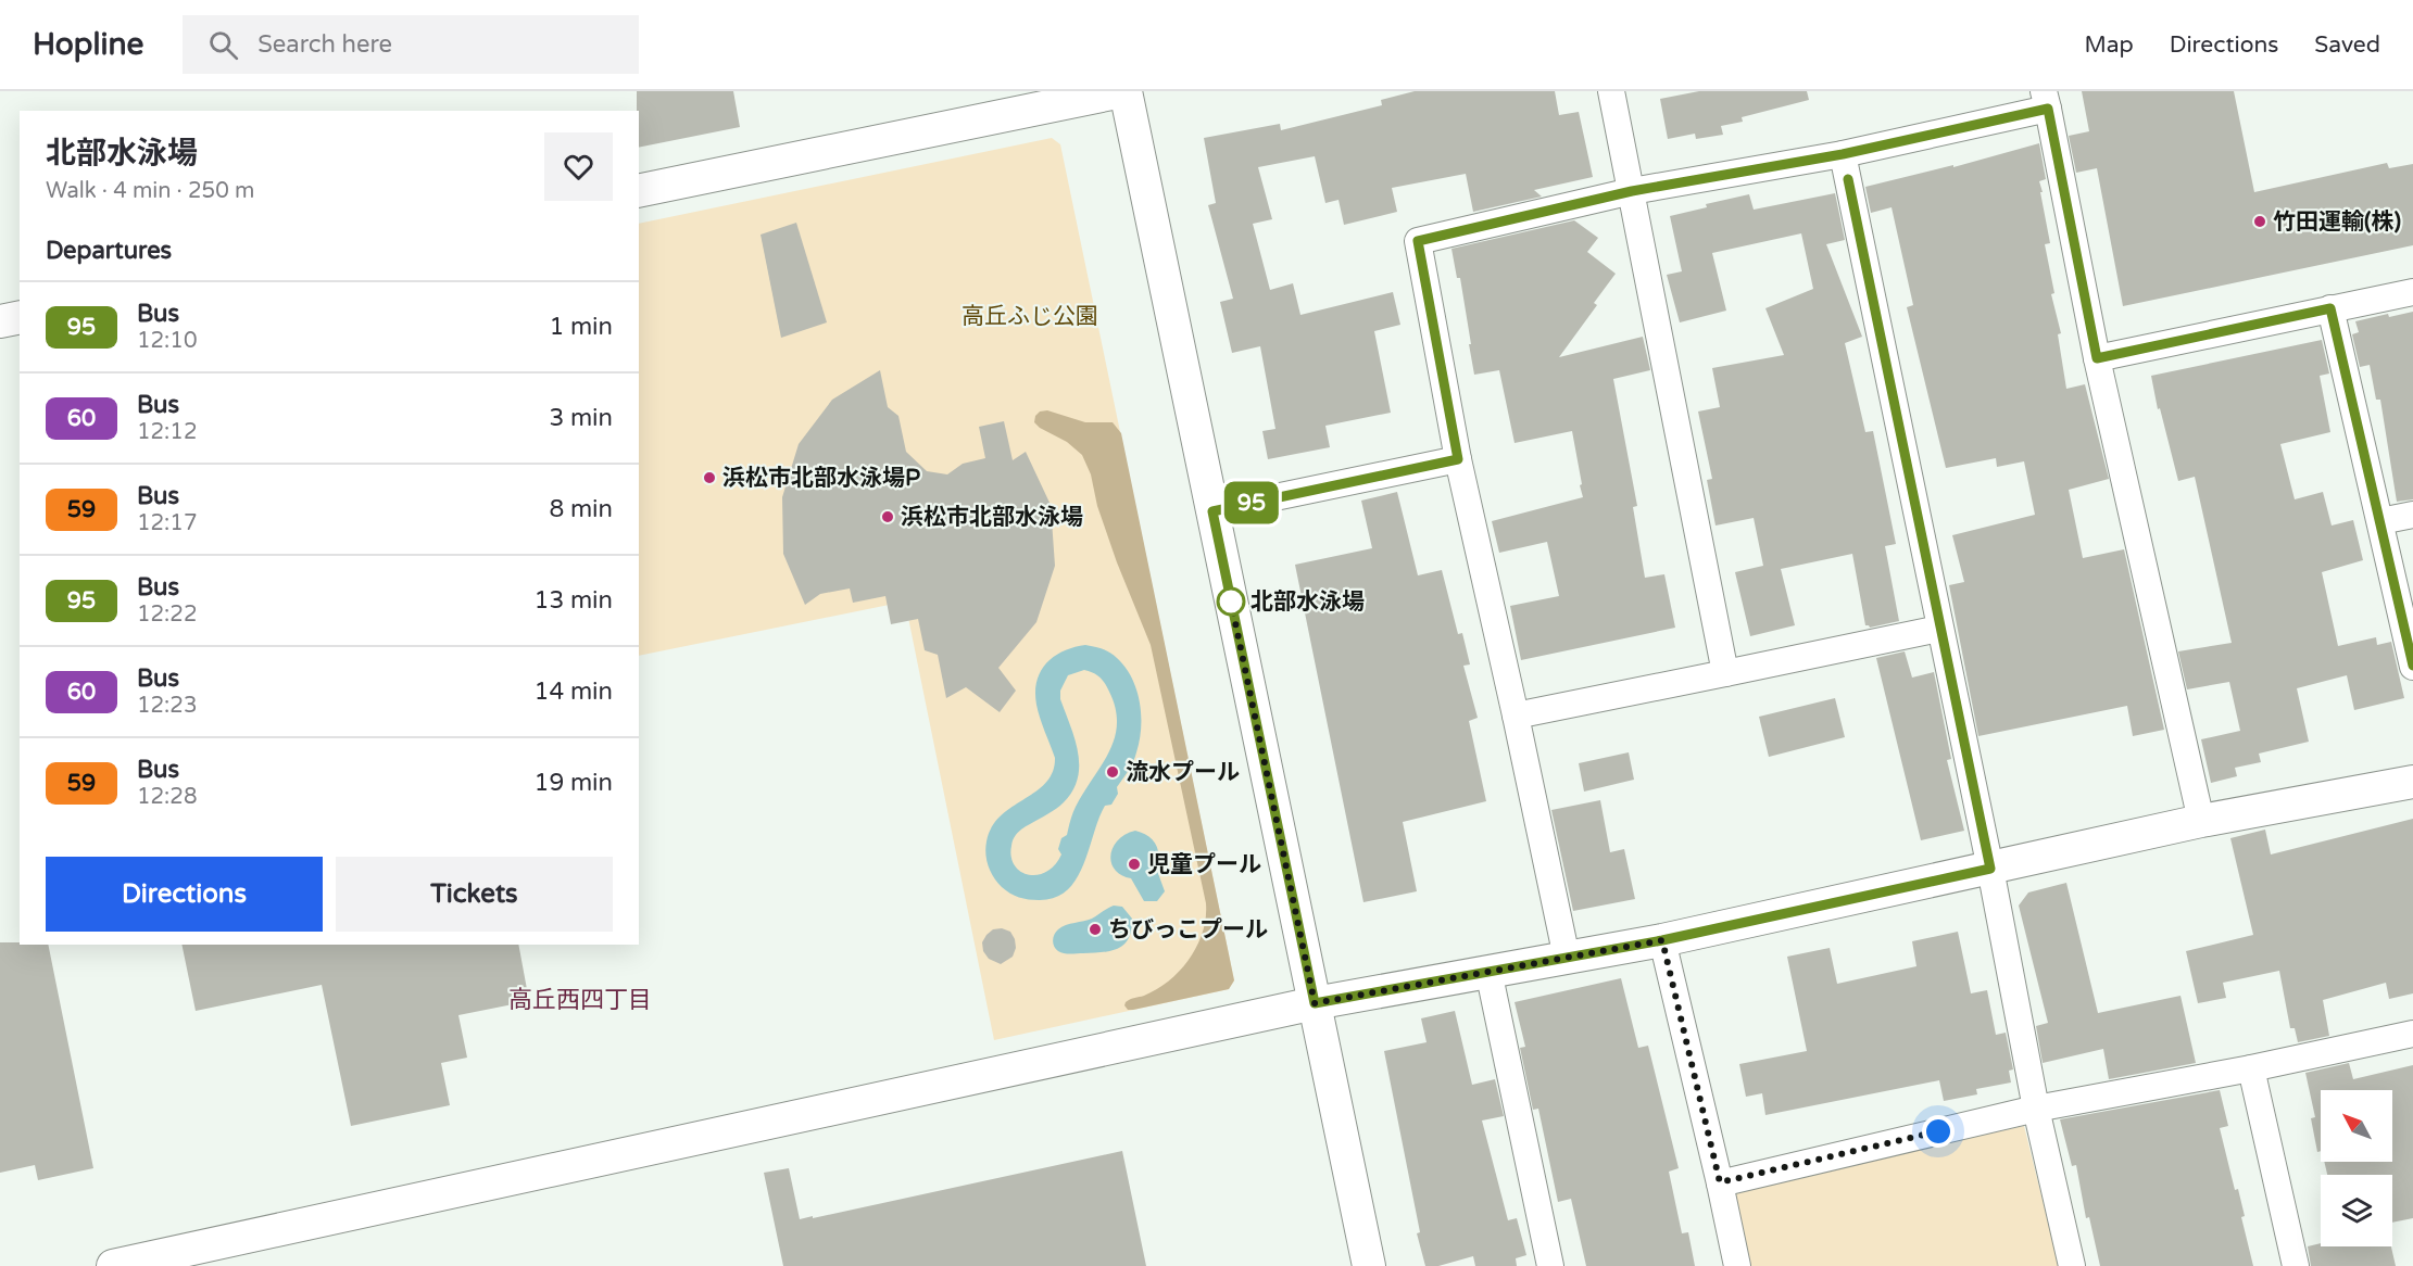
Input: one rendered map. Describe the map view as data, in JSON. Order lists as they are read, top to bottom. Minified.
{"districts":["高丘西四丁目"],"parks":["高丘ふじ公園"],"places":["竹田運輸(株)","浜松市北部水泳場P","浜松市北部水泳場","北部水泳場","流水プール","児童プール","ちびっこプール"],"lines":["bus line 95"],"north":"top left","page":{"header":"Hopline","search":"Search here","nav":["Map","Directions","Saved"],"on_map":"95","heading":[["北部水泳場","Walk · 4 min · 250 m"],"Departures"],"list":[{"mark":"95","name":"Bus","note":"12:10","value":"1 min"},{"mark":"60","name":"Bus","note":"12:12","value":"3 min"},{"mark":"59","name":"Bus","note":"12:17","value":"8 min"},{"mark":"95","name":"Bus","note":"12:22","value":"13 min"},{"mark":"60","name":"Bus","note":"12:23","value":"14 min"},{"mark":"59","name":"Bus","note":"12:28","value":"19 min"}],"buttons":["Directions","Tickets"]}}
